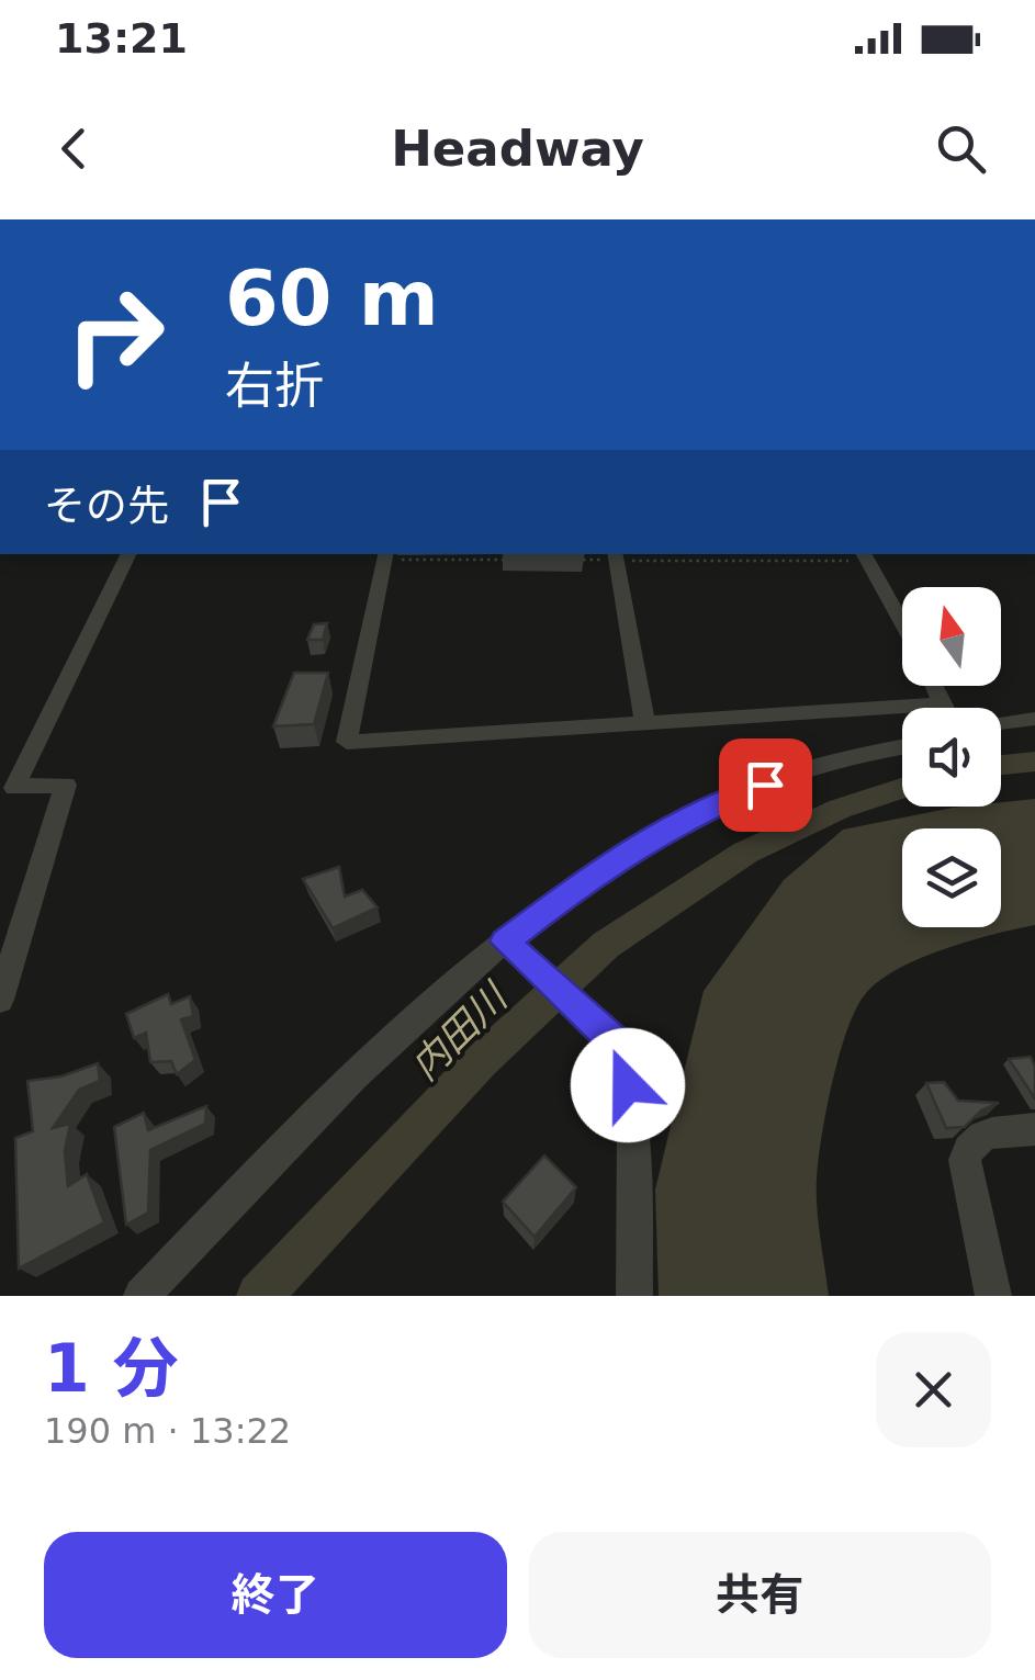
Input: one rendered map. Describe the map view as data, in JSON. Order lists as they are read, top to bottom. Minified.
{"water":["内田川"],"north":"top","page":{"status":"13:21","header":"Headway","turn":["60 m","右折"],"then":"その先","heading":["1 分","190 m · 13:22"],"buttons":["終了","共有"]}}
